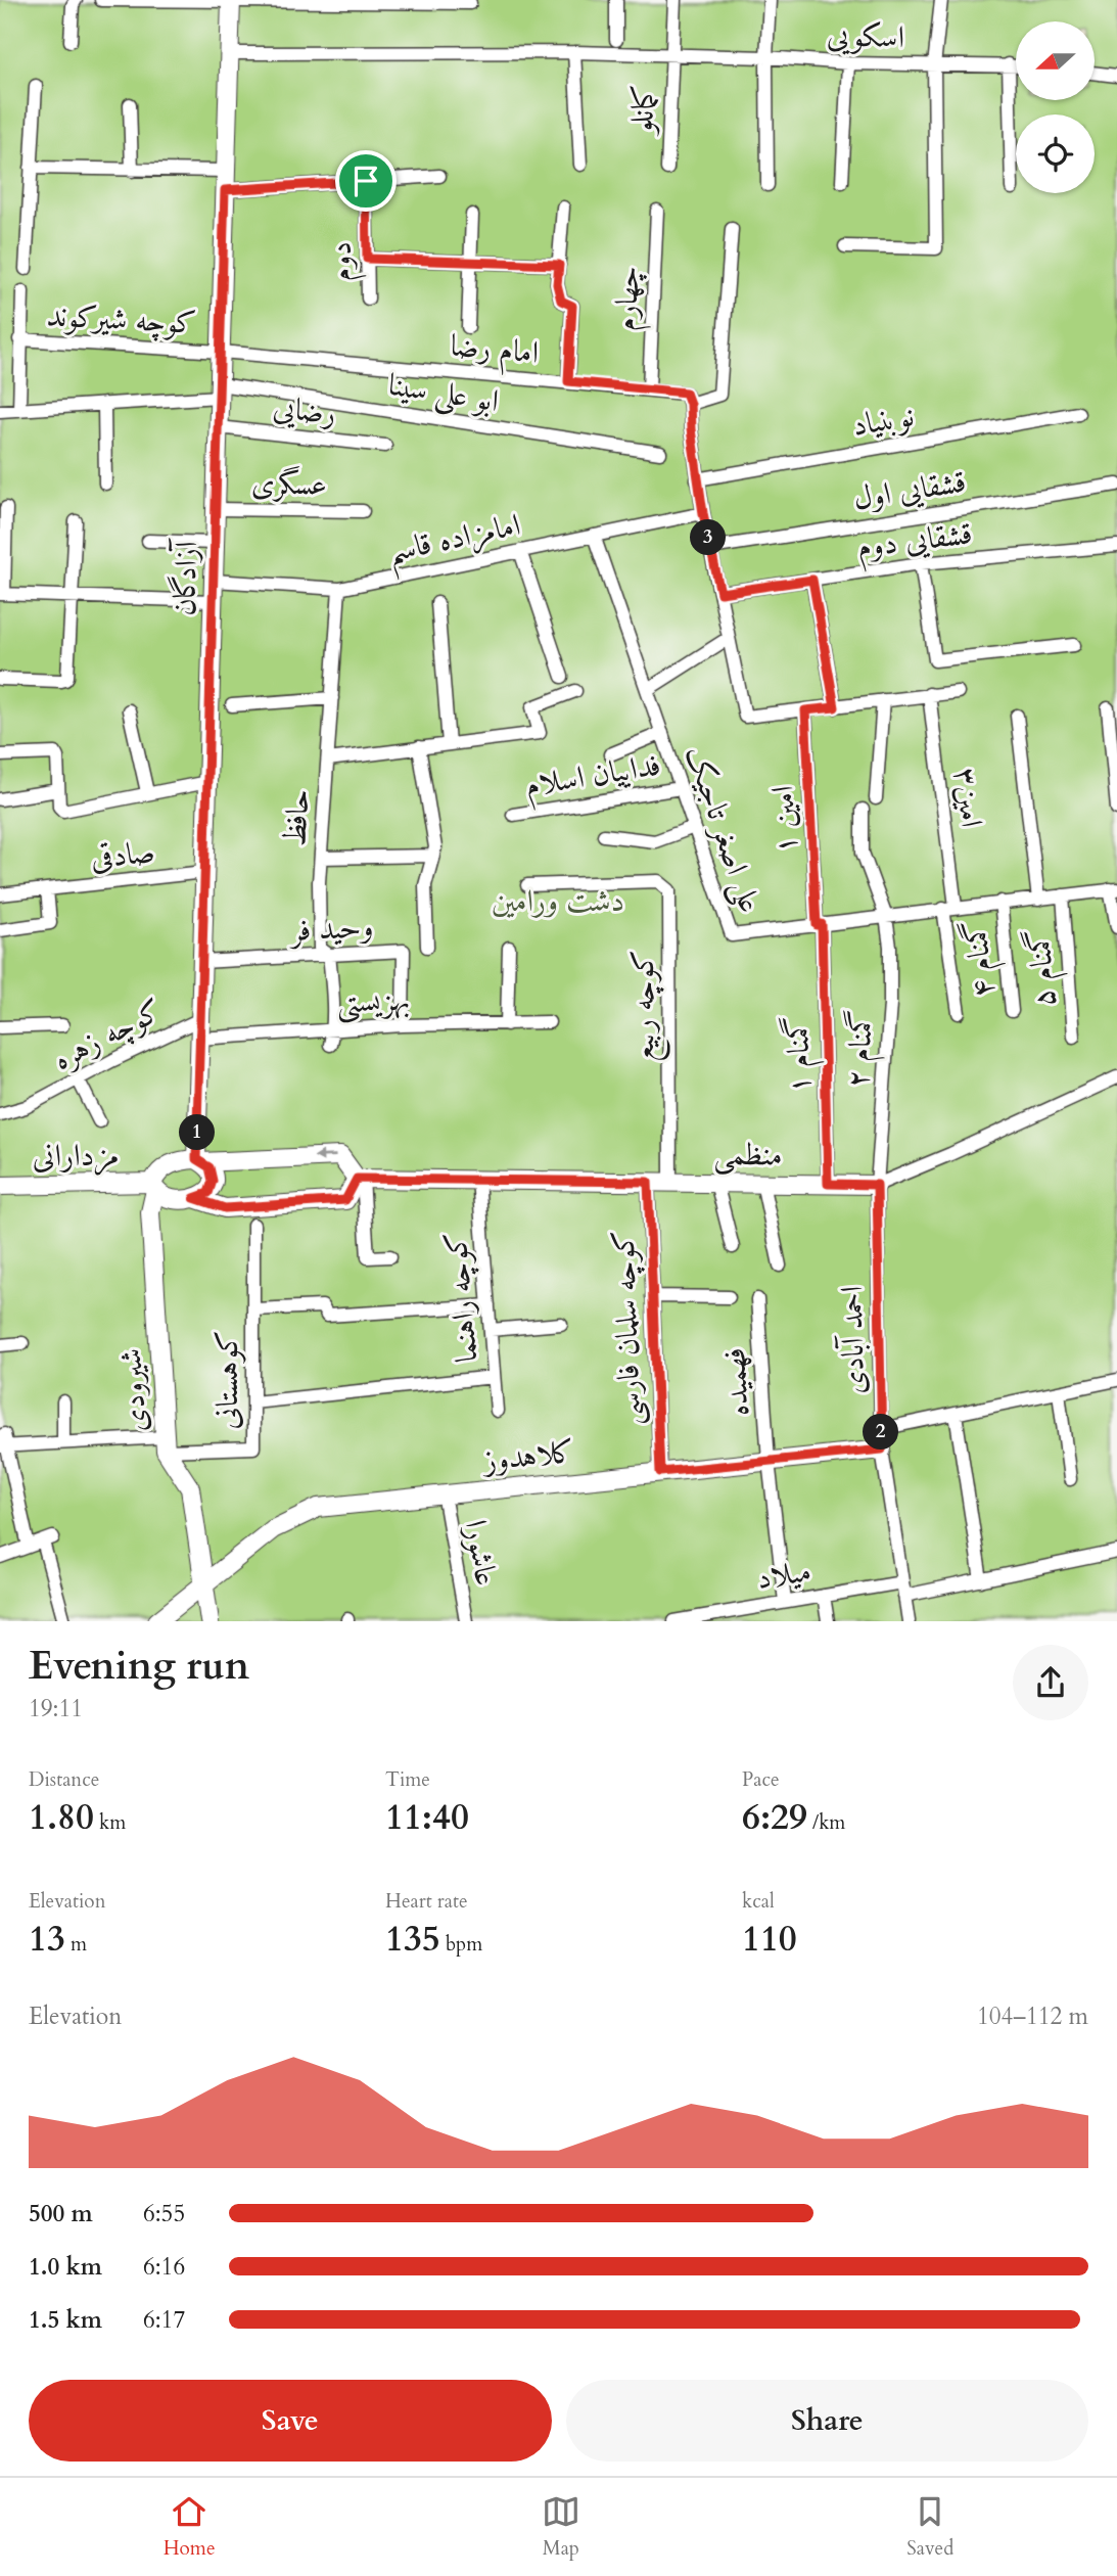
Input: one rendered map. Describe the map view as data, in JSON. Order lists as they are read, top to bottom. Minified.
{"streets":{"main road":["آزادگان","منظمی","مزدارانی","شیرودی","کلاهدوز"],"street":["اسکویی","کمانلو","دوم","چهارم","کوچه شیرکوند","امام رضا","ابو علی سینا","رضایی","نوبنیاد","عسگری","قشقایی اول","امامزاده قاسم","قشقایی دوم","فداییان اسلام","امین۳","حافظ","امین ۱","علی اصغر تاجیک","صادقی","وحید فر","گمنام ۴","گمنام ۵","بهزیستی","کوچه ربیع","کوچه زهره","گمنام ۲","گمنام ۱","کوچه راهنما","کوچه سلمان فارسی","احمد آبادی","کوهستانی","فهمیده","عاشورا","میلاد"]},"crossings":[["اسکویی","کمانلو"],["اسکویی","آزادگان"],["چهارم","امام رضا"],["کوچه شیرکوند","امام رضا"],["کوچه شیرکوند","آزادگان"],["امام رضا","آزادگان"],["ابو علی سینا","آزادگان"],["رضایی","آزادگان"],["عسگری","آزادگان"],["امامزاده قاسم","آزادگان"],["امامزاده قاسم","حافظ"],["امامزاده قاسم","علی اصغر تاجیک"],["آزادگان","صادقی"],["آزادگان","وحید فر"],["آزادگان","بهزیستی"],["آزادگان","کوچه زهره"],["آزادگان","مزدارانی"],["آزادگان","شیرودی"],["فداییان اسلام","علی اصغر تاجیک"],["امین۳","علی اصغر تاجیک"],["حافظ","وحید فر"],["حافظ","بهزیستی"],["امین ۱","علی اصغر تاجیک"],["امین ۱","گمنام ۱"],["علی اصغر تاجیک","گمنام ۴"],["علی اصغر تاجیک","گمنام ۵"],["علی اصغر تاجیک","گمنام ۲"],["علی اصغر تاجیک","گمنام ۱"],["وحید فر","بهزیستی"],["کوچه ربیع","منظمی"],["گمنام ۲","منظمی"],["گمنام ۲","احمد آبادی"],["گمنام ۱","منظمی"],["منظمی","کوچه راهنما"],["منظمی","کوچه سلمان فارسی"],["منظمی","احمد آبادی"],["مزدارانی","شیرودی"],["کوچه سلمان فارسی","کلاهدوز"],["احمد آبادی","کلاهدوز"],["احمد آبادی","میلاد"],["کوهستانی","شیرودی"],["فهمیده","کلاهدوز"],["فهمیده","میلاد"],["شیرودی","کلاهدوز"],["کلاهدوز","عاشورا"]],"parks":["دشت ورامین"],"north":"left","page":{"pins":["3","1","2"],"heading":["Evening run","19:11"],"stats":[["Distance","1.80 km"],["Time","11:40"],["Pace","6:29 /km"],["Elevation","13 m"],["Heart rate","135 bpm"],["kcal","110"]],"chart":["Elevation","104–112 m"],"list":[{"name":"500 m","note":"6:55"},{"name":"1.0 km","note":"6:16"},{"name":"1.5 km","note":"6:17"}],"buttons":["Save","Share"],"tabs":["Home","Map","Saved"]}}
